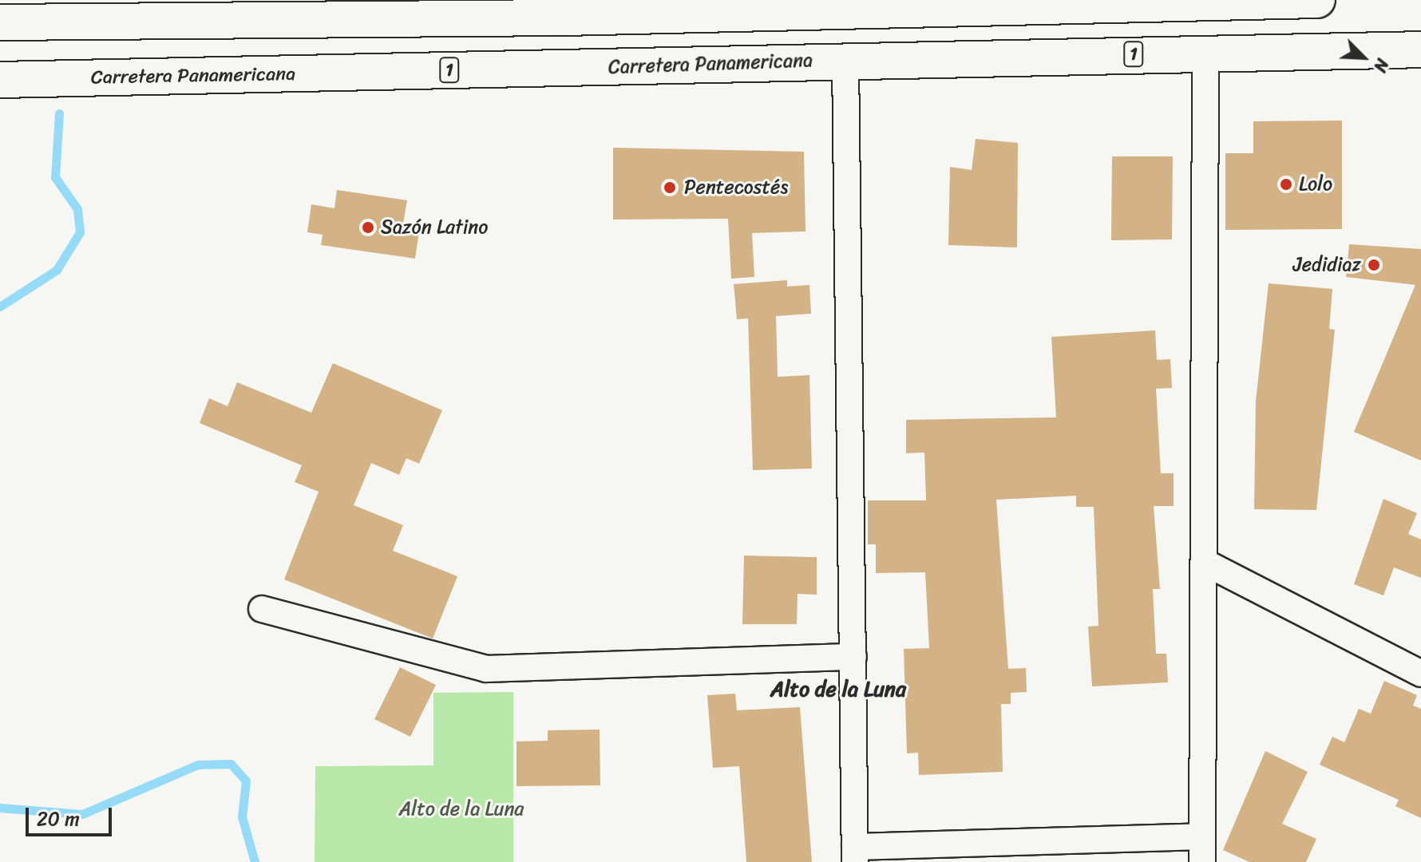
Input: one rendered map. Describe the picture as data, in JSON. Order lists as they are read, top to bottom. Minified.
{"streets":{"highway":["1","Carretera Panamericana"]},"districts":["Alto de la Luna"],"parks":["Alto de la Luna"],"places":["Lolo","Pentecostés","Sazón Latino","Jedidiaz"],"scale_bar":"20 m","north":"bottom right"}
